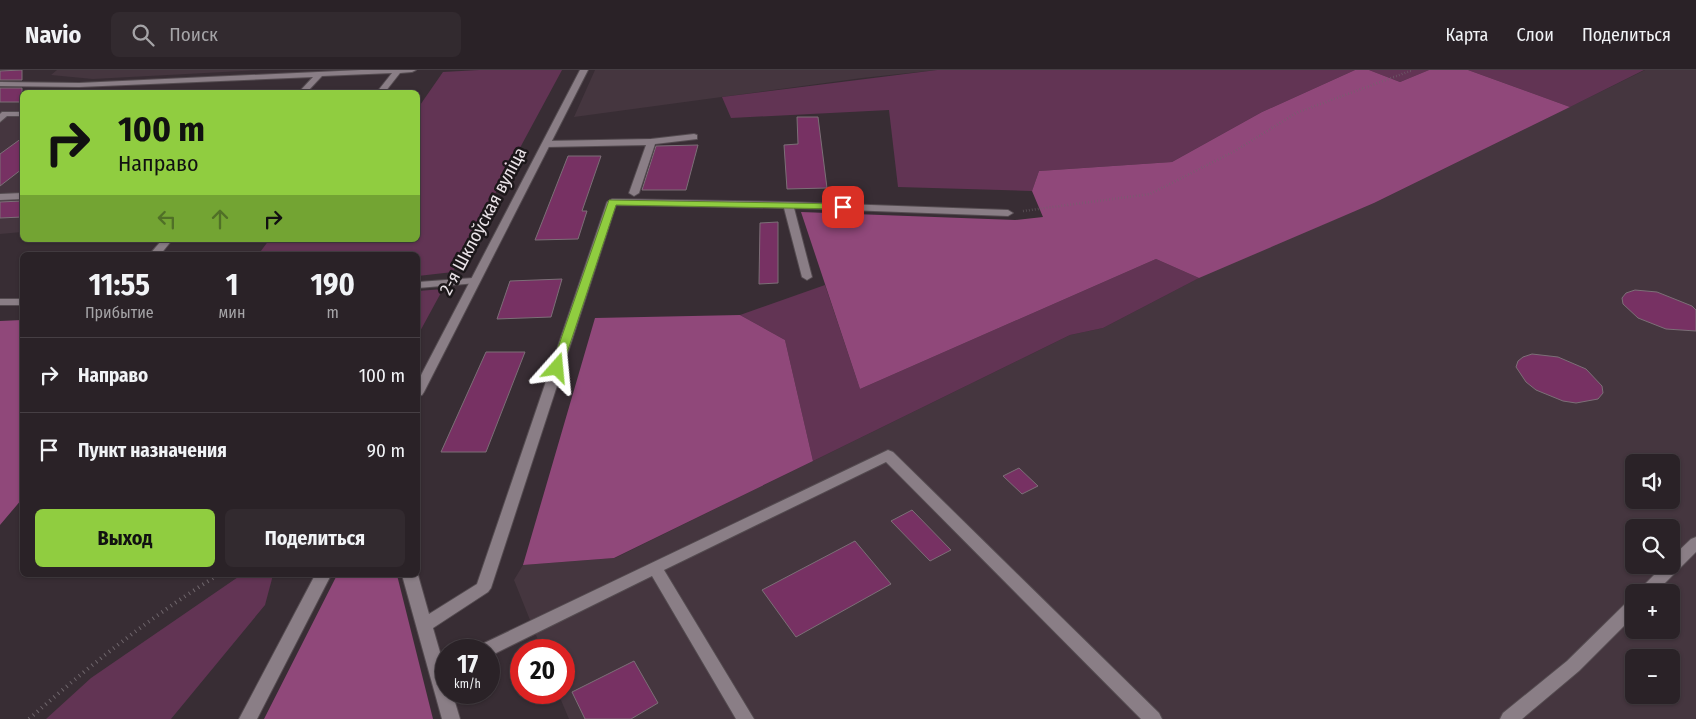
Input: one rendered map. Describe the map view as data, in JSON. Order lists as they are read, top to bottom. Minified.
{"streets":{"street":["2-я Шклоўская вуліца"]},"page":{"header":"Navio","search":"Поиск","nav":["Карта","Слои","Поделиться"],"turn":["100 m","Направо"],"eta":["11:55","Прибытие","1","мин","190","m"],"list":[{"name":"Направо","value":"100 m"},{"name":"Пункт назначения","value":"90 m"}],"map_buttons":["+","−"],"buttons":["Выход","Поделиться"],"speed":"17 km/h","limit":"20"}}
